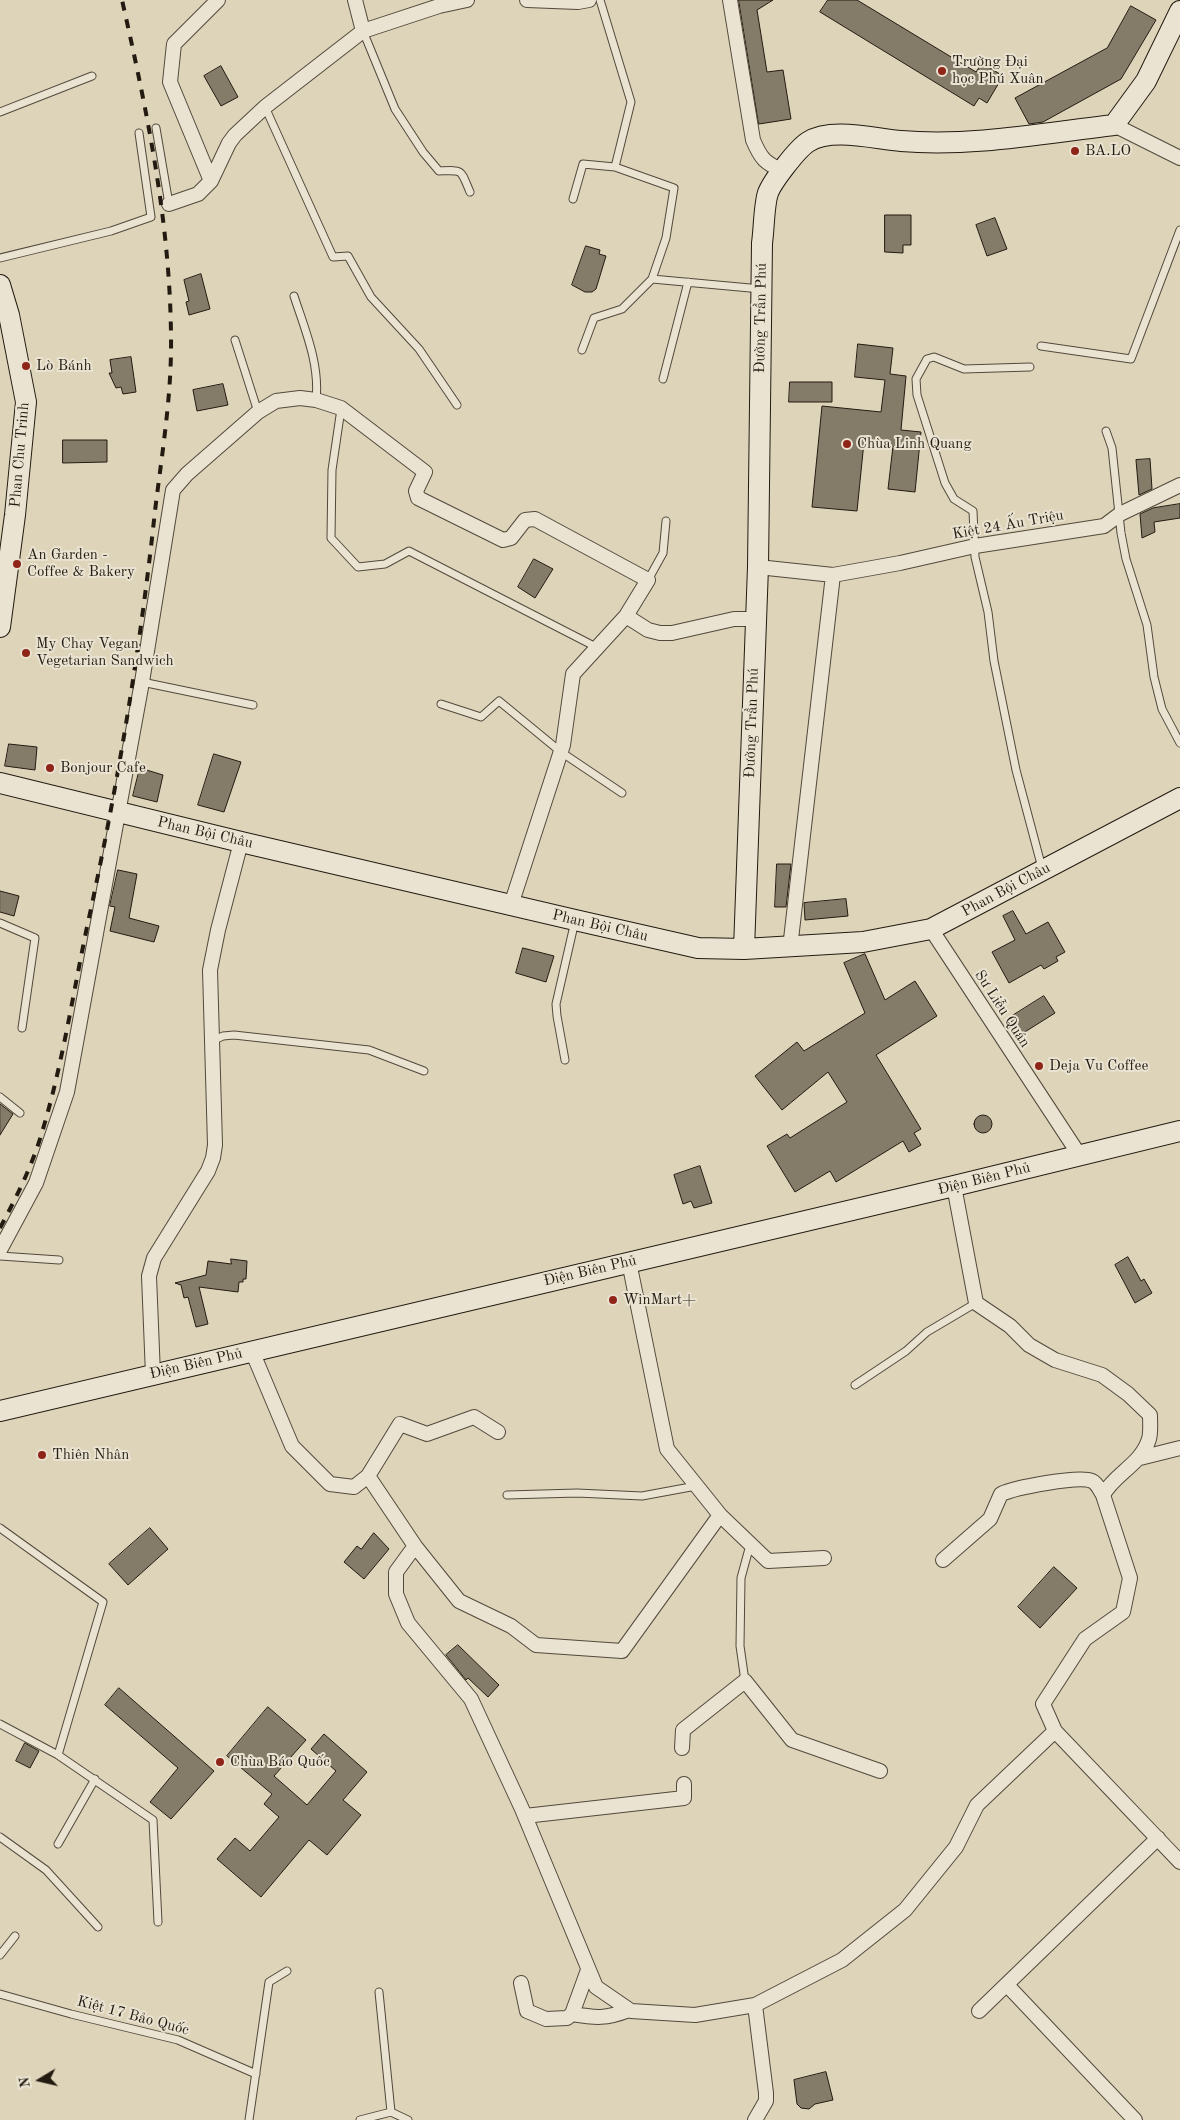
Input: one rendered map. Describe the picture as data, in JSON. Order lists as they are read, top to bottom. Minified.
{"streets":{"street":["Đường Trần Phú","Phan Chu Trinh","Kiệt 24 Ấu Triệu","Phan Bội Châu","Sư Liễu Quán","Điện Biên Phủ"],"lane":["Kiệt 17 Bảo Quốc"]},"crossings":[["Đường Trần Phú","Kiệt 24 Ấu Triệu"],["Đường Trần Phú","Phan Bội Châu"],["Phan Bội Châu","Sư Liễu Quán"],["Sư Liễu Quán","Điện Biên Phủ"]],"places":["Trường Đại học Phú Xuân","BA.LO","Lò Bánh","Chùa Linh Quang","An Garden - Coffee & Bakery","My Chay Vegan Vegetarian Sandwich","Bonjour Cafe","Deja Vu Coffee","WinMart+","Thiên Nhân","Chùa Báo Quốc"],"north":"left"}
